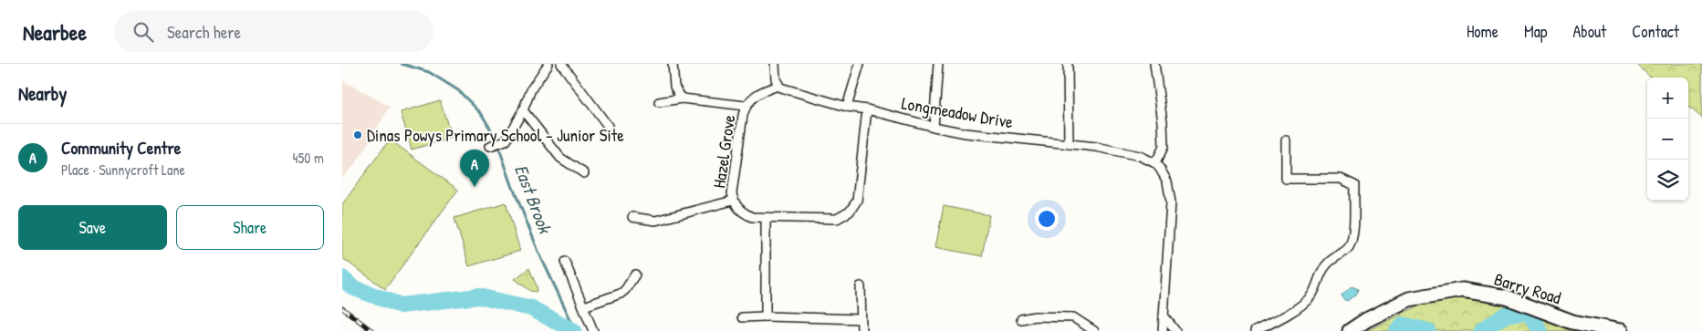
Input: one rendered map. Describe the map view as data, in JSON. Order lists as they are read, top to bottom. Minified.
{"streets":{"main road":["Barry Road"],"street":["Longmeadow Drive","Hazel Grove"]},"crossings":[["Longmeadow Drive","Hazel Grove"]],"water":["East Brook"],"places":["Dinas Powys Primary School - Junior Site"],"page":{"header":"Nearbee","search":"Search here","nav":["Home","Map","About","Contact"],"heading":"Nearby","map_buttons":["+","−"],"list":[{"mark":"A","name":"Community Centre","note":"Place · Sunnycroft Lane","value":"450 m"}],"pins":"A","buttons":["Save","Share"]}}
